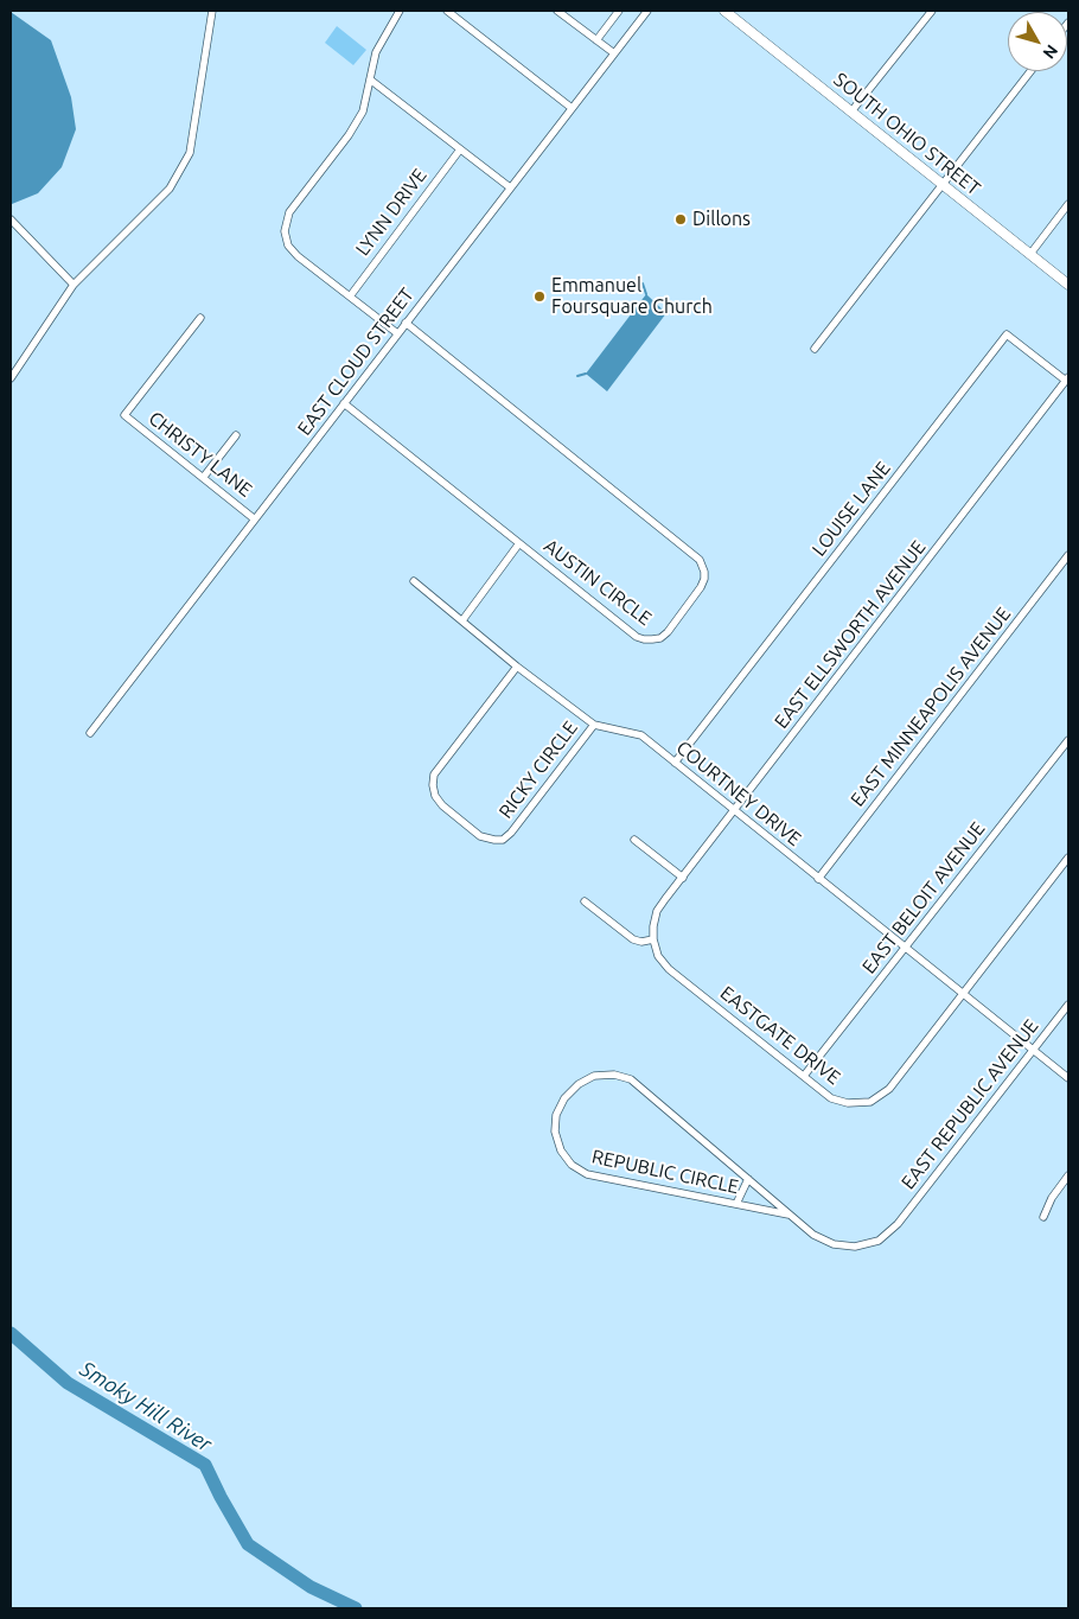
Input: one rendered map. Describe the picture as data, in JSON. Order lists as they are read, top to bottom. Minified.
{"streets":{"main road":["SOUTH OHIO STREET"],"street":["LYNN DRIVE","EAST CLOUD STREET","CHRISTY LANE","LOUISE LANE","AUSTIN CIRCLE","EAST ELLSWORTH AVENUE","EAST MINNEAPOLIS AVENUE","RICKY CIRCLE","COURTNEY DRIVE","EAST BELOIT AVENUE","EASTGATE DRIVE","EAST REPUBLIC AVENUE","REPUBLIC CIRCLE"]},"crossings":[["EAST CLOUD STREET","CHRISTY LANE"],["EAST CLOUD STREET","AUSTIN CIRCLE"],["LOUISE LANE","EAST ELLSWORTH AVENUE"],["LOUISE LANE","COURTNEY DRIVE"],["EAST ELLSWORTH AVENUE","COURTNEY DRIVE"],["EAST ELLSWORTH AVENUE","EASTGATE DRIVE"],["EAST MINNEAPOLIS AVENUE","COURTNEY DRIVE"],["RICKY CIRCLE","COURTNEY DRIVE"],["COURTNEY DRIVE","EAST BELOIT AVENUE"],["COURTNEY DRIVE","EASTGATE DRIVE"],["COURTNEY DRIVE","EAST REPUBLIC AVENUE"],["EAST BELOIT AVENUE","EASTGATE DRIVE"],["EAST REPUBLIC AVENUE","REPUBLIC CIRCLE"]],"water":["Smoky Hill River"],"places":["Dillons","Emmanuel Foursquare Church"],"north":"bottom right"}
